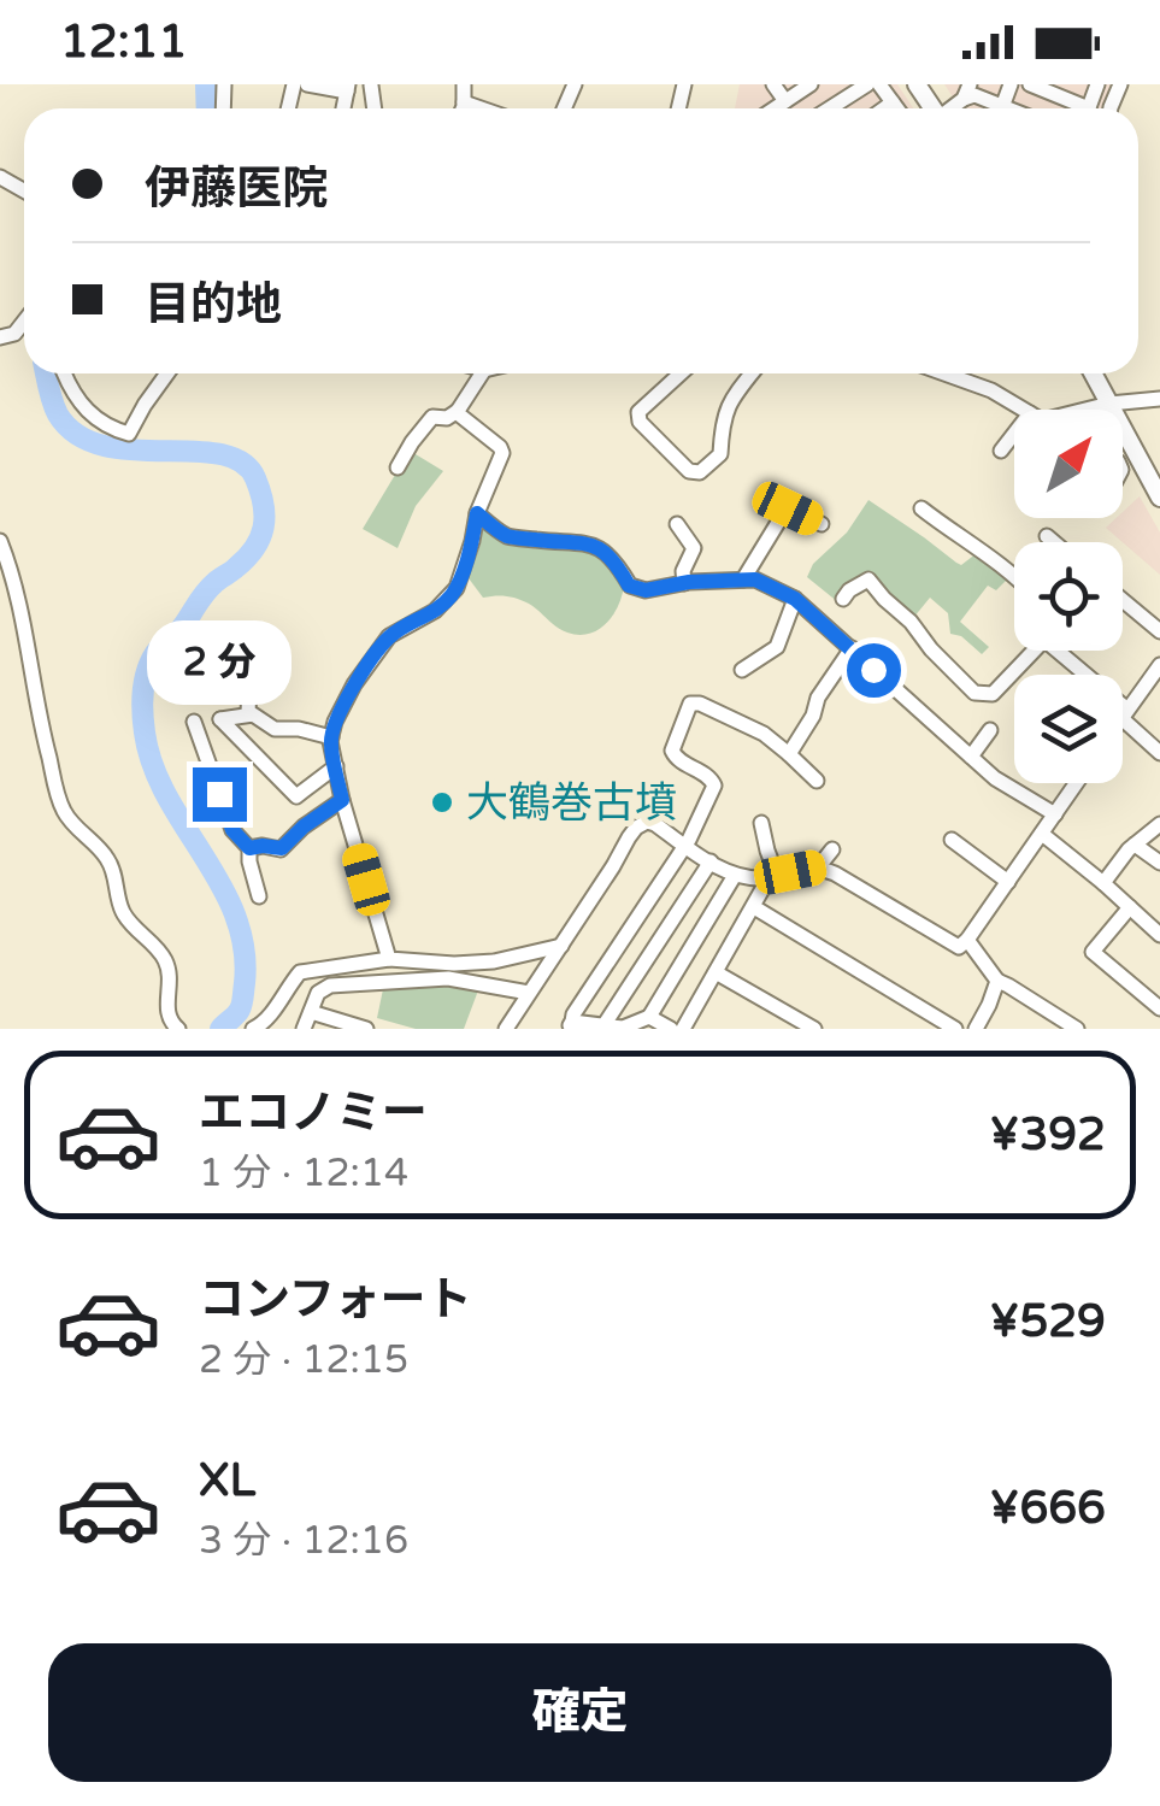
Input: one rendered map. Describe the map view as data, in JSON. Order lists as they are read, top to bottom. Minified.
{"places":["大鶴巻古墳"],"north":"top right","page":{"status":"12:11","banner":["伊藤医院","目的地"],"bubble":"2 分","list":[{"name":"エコノミー","note":"1 分 · 12:14","value":"¥392"},{"name":"コンフォート","note":"2 分 · 12:15","value":"¥529"},{"name":"XL","note":"3 分 · 12:16","value":"¥666"}],"buttons":"確定"}}
